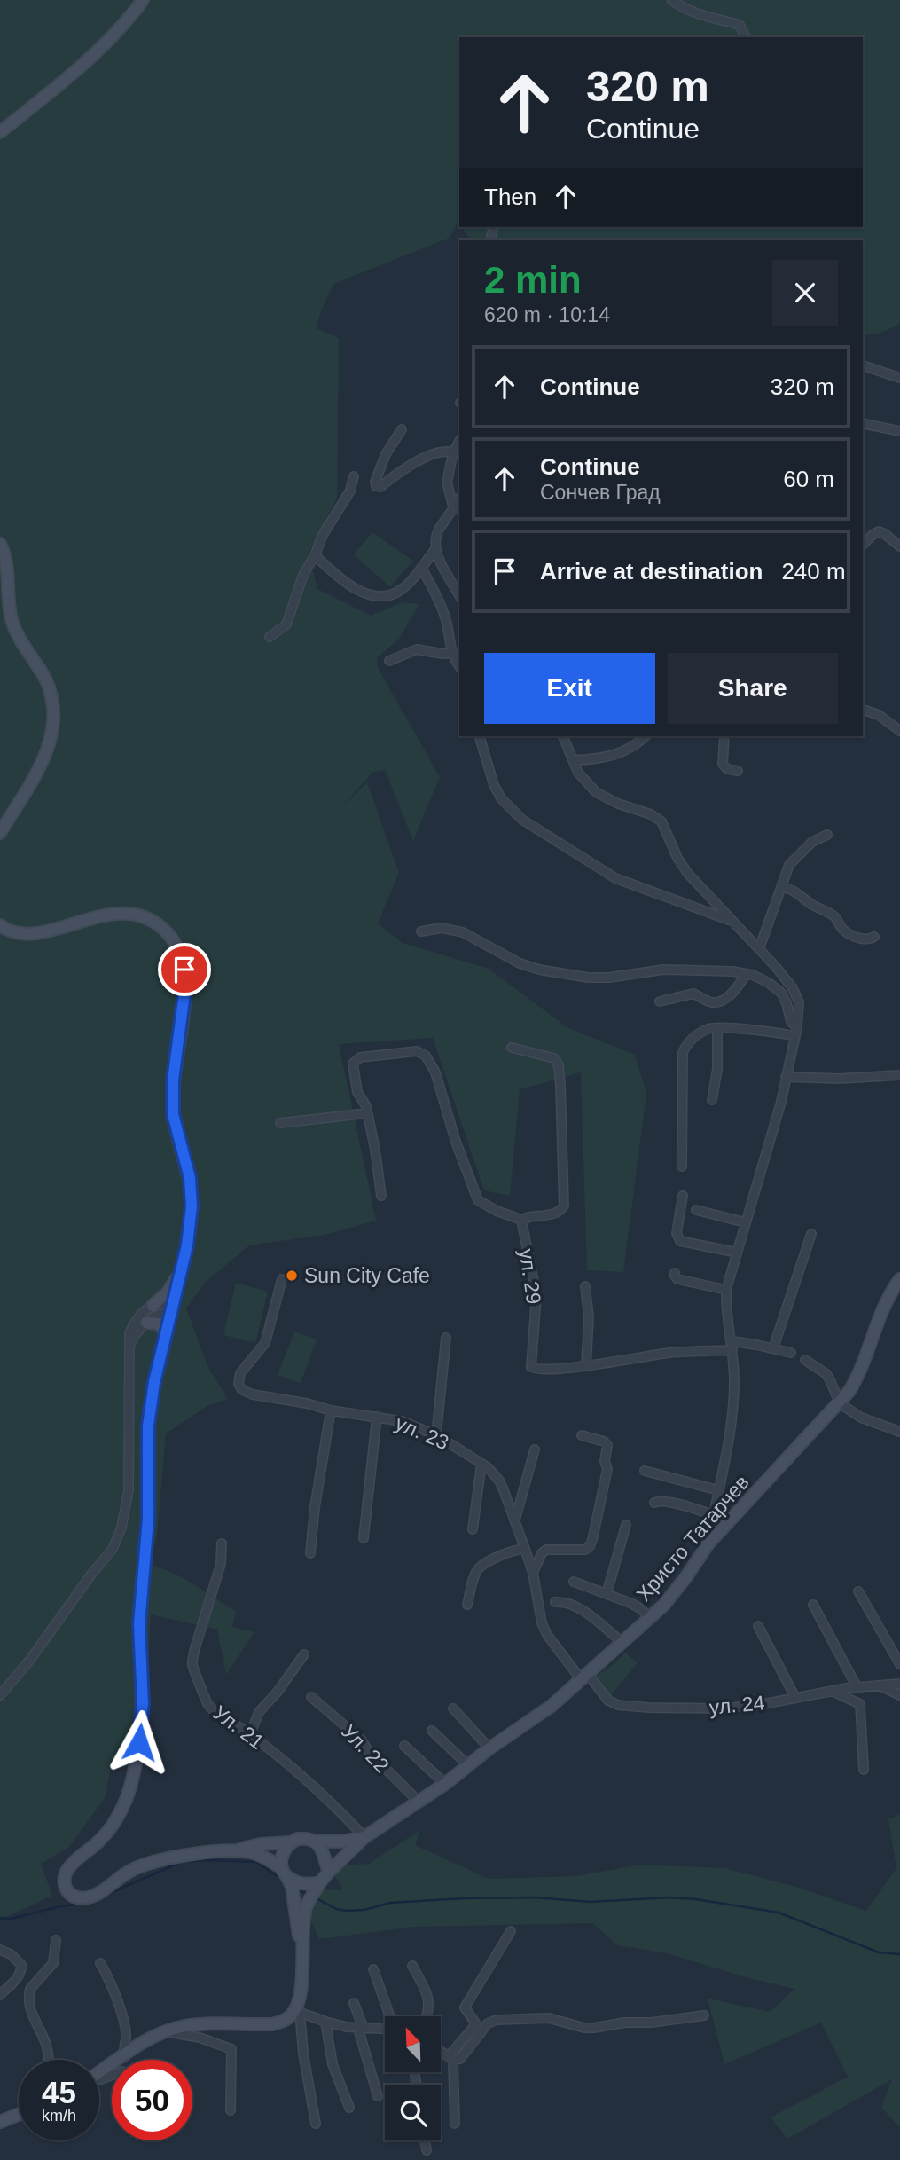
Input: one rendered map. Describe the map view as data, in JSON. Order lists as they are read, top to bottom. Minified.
{"streets":{"main road":["Христо Татарчев"],"street":["ул. 29","ул. 23","ул. 24","Ул. 21","Ул. 22"]},"crossings":[["ул. 23","Христо Татарчев"],["ул. 23","ул. 24"],["Христо Татарчев","ул. 24"],["Христо Татарчев","Ул. 21"],["Христо Татарчев","Ул. 22"]],"places":["Sun City Cafe"],"north":"top left","page":{"turn":["320 m","Continue"],"then":"Then","heading":["2 min","620 m · 10:14"],"list":[{"name":"Continue","value":"320 m"},{"name":"Continue","note":"Сончев Град","value":"60 m"},{"name":"Arrive at destination","value":"240 m"}],"buttons":["Exit","Share"],"speed":"45 km/h","limit":"50"}}
